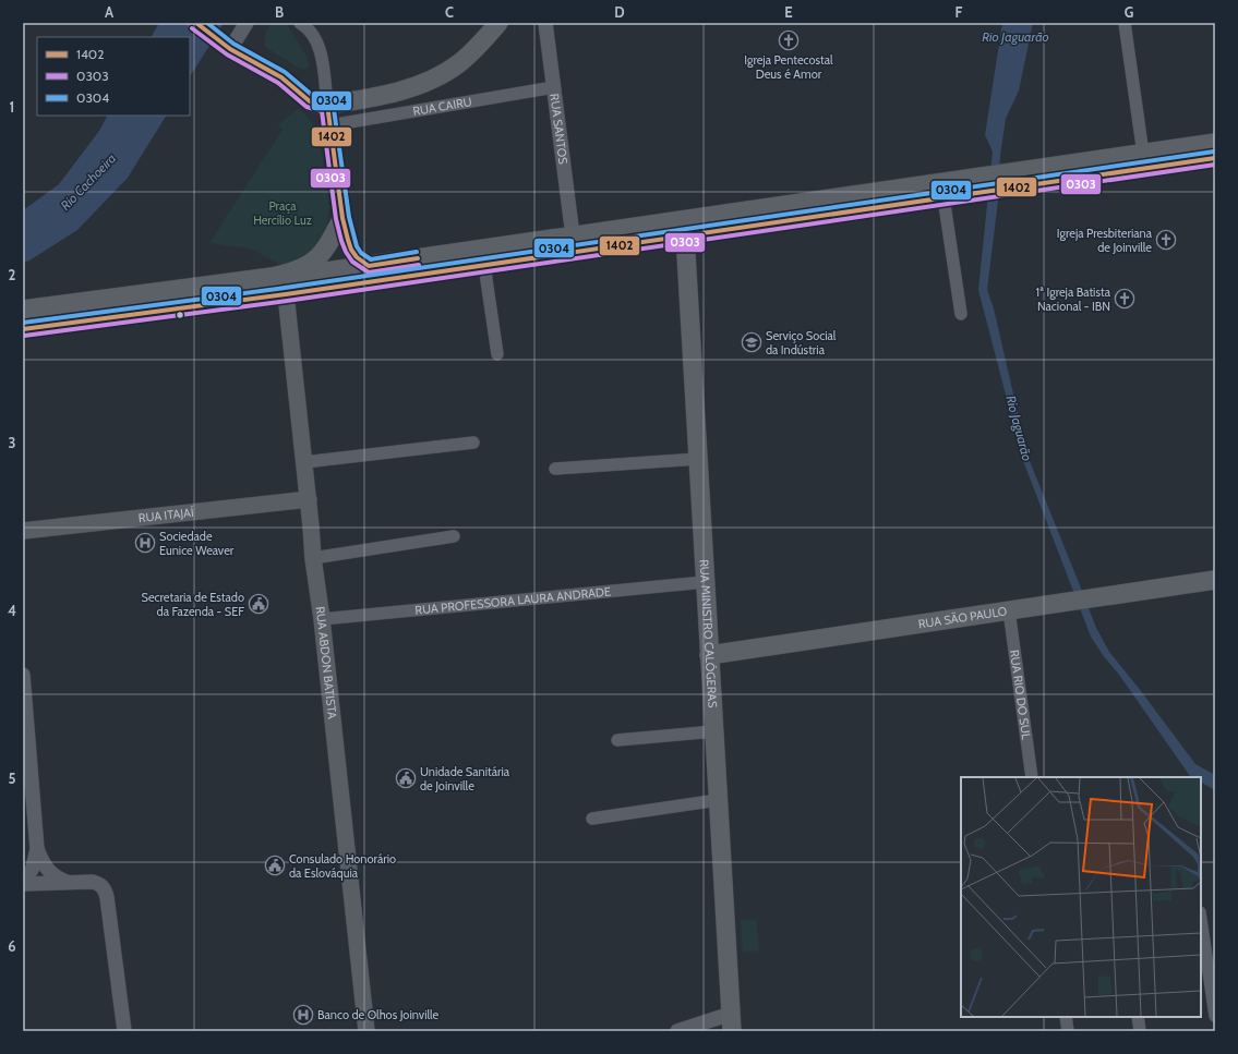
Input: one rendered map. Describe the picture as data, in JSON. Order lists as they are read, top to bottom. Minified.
{"streets":{"main road":["RUA ITAJAÍ","RUA SÃO PAULO","RUA MINISTRO CALÓGERAS","RUA ABDON BATISTA"],"street":["RUA CAIRU","RUA SANTOS","RUA PROFESSORA LAURA ANDRADE","RUA RIO DO SUL"]},"crossings":[["RUA CAIRU","RUA SANTOS"],["RUA ITAJAÍ","RUA ABDON BATISTA"],["RUA PROFESSORA LAURA ANDRADE","RUA MINISTRO CALÓGERAS"],["RUA PROFESSORA LAURA ANDRADE","RUA ABDON BATISTA"],["RUA SÃO PAULO","RUA MINISTRO CALÓGERAS"],["RUA SÃO PAULO","RUA RIO DO SUL"]],"water":["Rio Jaguarão","Rio Cachoeira"],"parks":["Praça Hercílio Luz"],"places":{"church":["Igreja Pentecostal Deus é Amor","Igreja Presbiteriana de Joinville","1ª Igreja Batista Nacional - IBN"],"school or university":["Serviço Social da Indústria"],"hospital":["Sociedade Eunice Weaver","Banco de Olhos Joinville"],"public building":["Secretaria de Estado da Fazenda - SEF","Unidade Sanitária de Joinville","Consulado Honorário da Eslováquia"]},"lines":["transit line 1402","transit line 0304","transit line 0303"],"legend":["1402","0303","0304"],"grid":{"columns":["A","B","C","D","E","F","G"],"rows":["1","2","3","4","5","6"]}}
